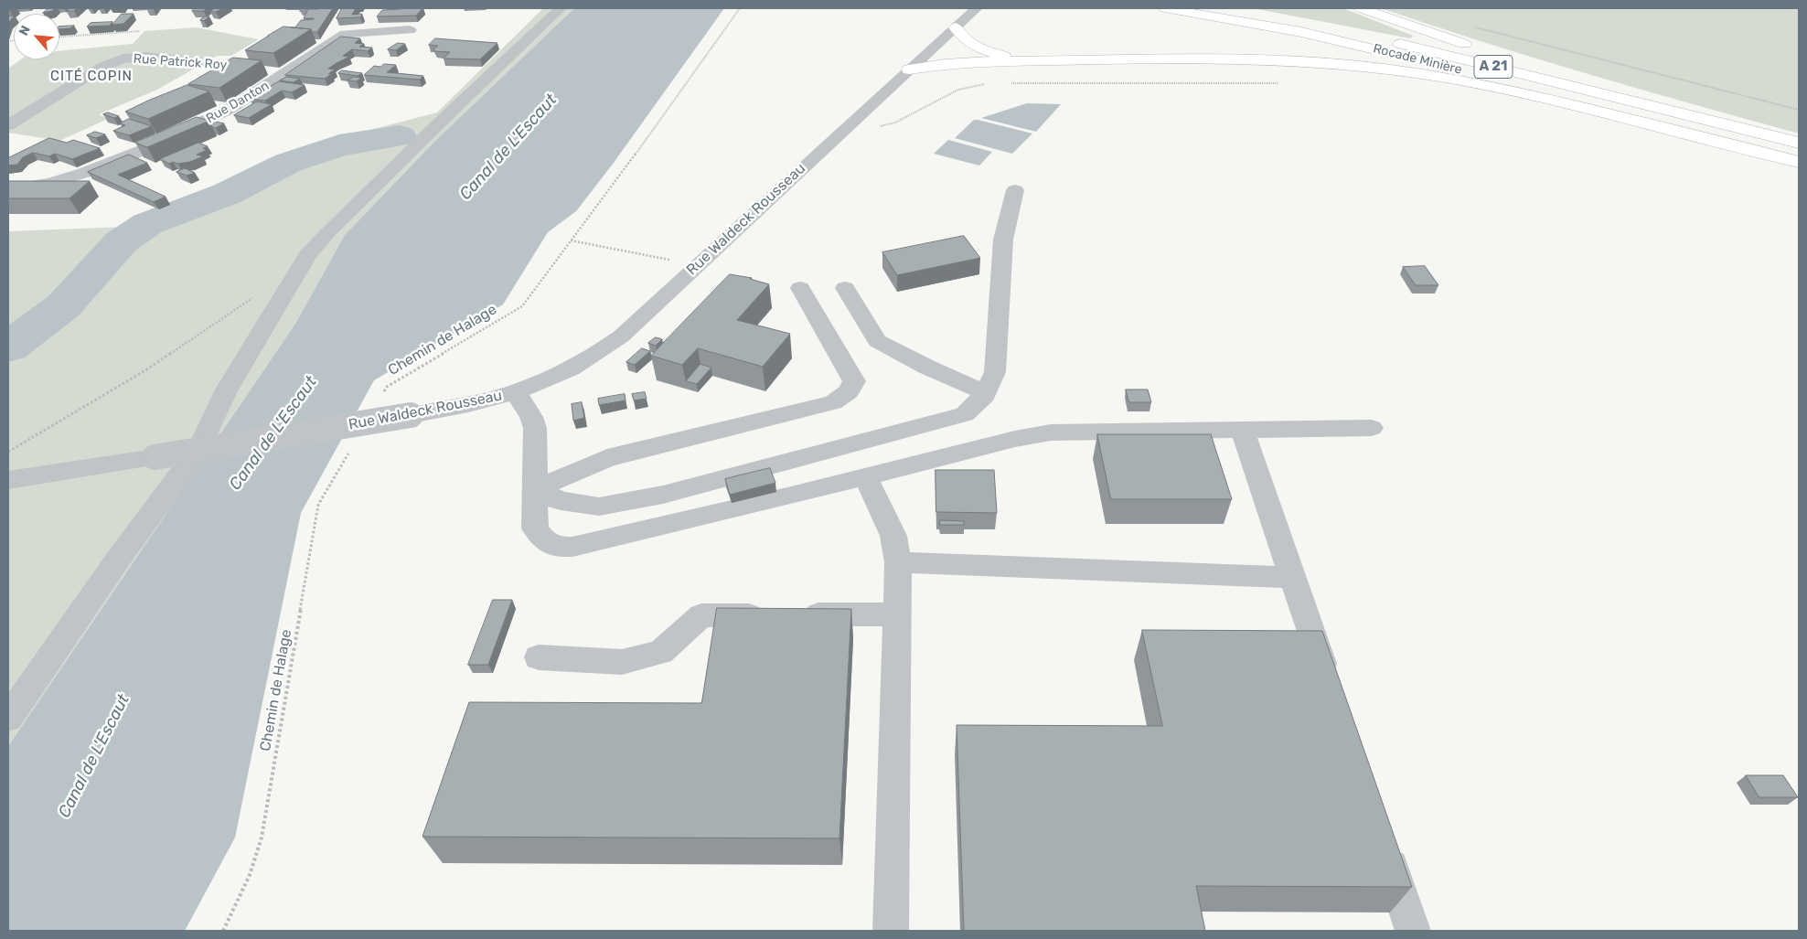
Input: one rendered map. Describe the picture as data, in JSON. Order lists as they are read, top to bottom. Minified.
{"streets":{"highway":["Rocade Minière","A 21"],"street":["Rue Patrick Roy","Rue Danton","Rue Waldeck Rousseau"],"path":["Chemin de Halage"]},"crossings":[["Rue Patrick Roy","Rue Danton"]],"districts":["CITÉ COPIN"],"water":["Canal de L'Escaut"],"north":"top left"}
